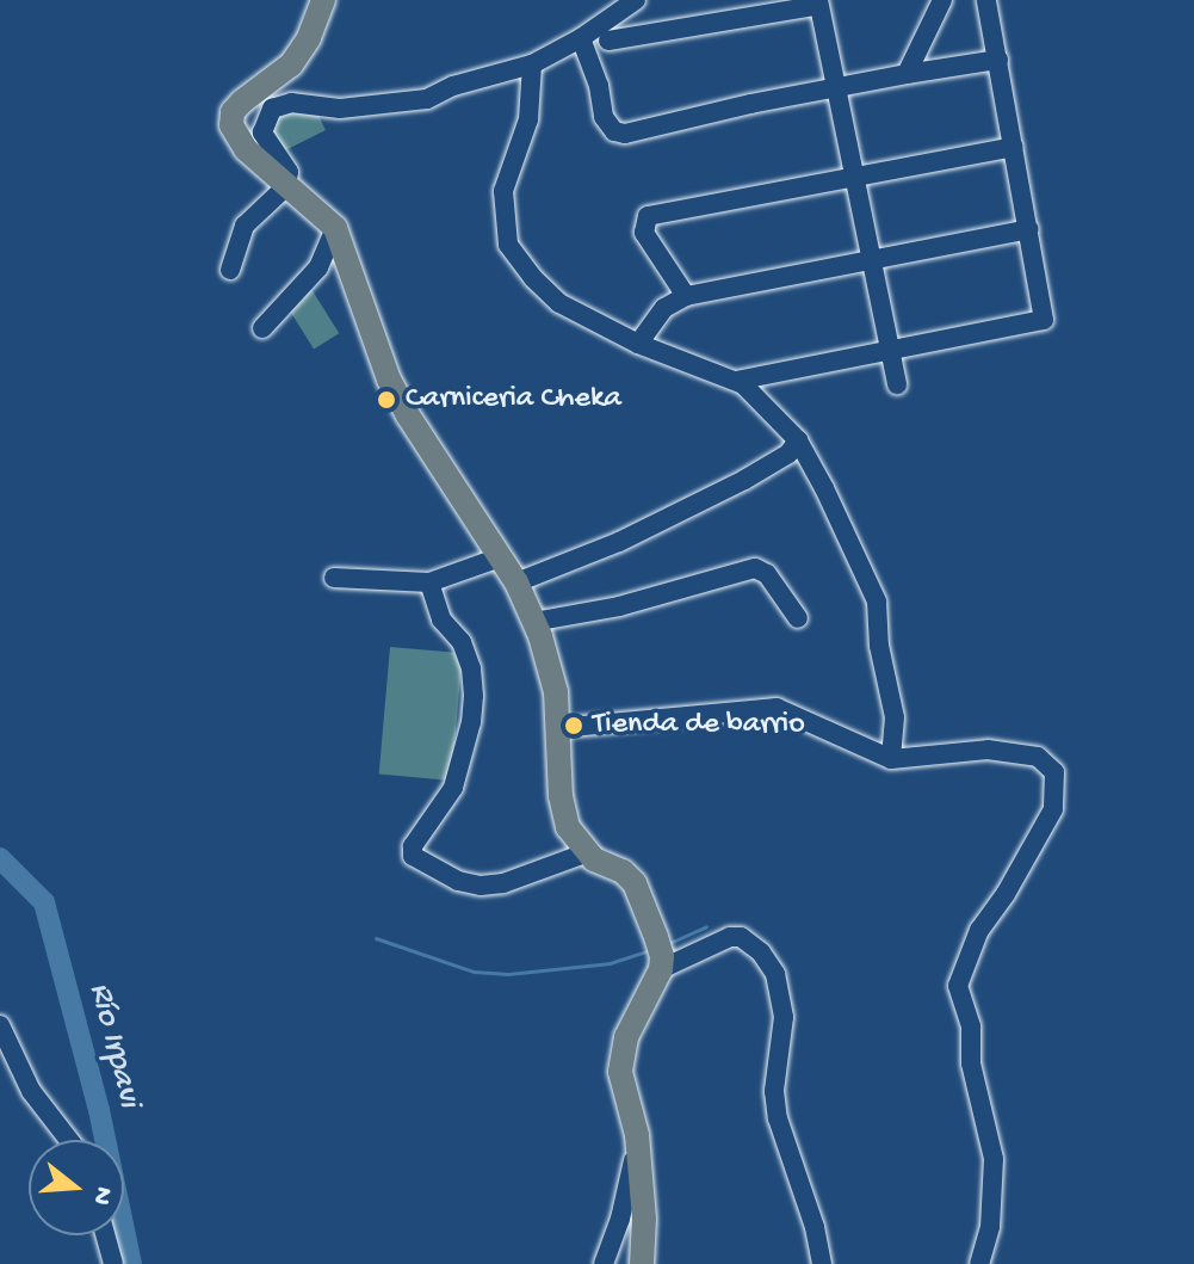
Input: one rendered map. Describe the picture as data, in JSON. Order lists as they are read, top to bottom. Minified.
{"water":["Río Irpavi"],"places":["Carniceria Cheka","Tienda de barrio"],"north":"right"}
